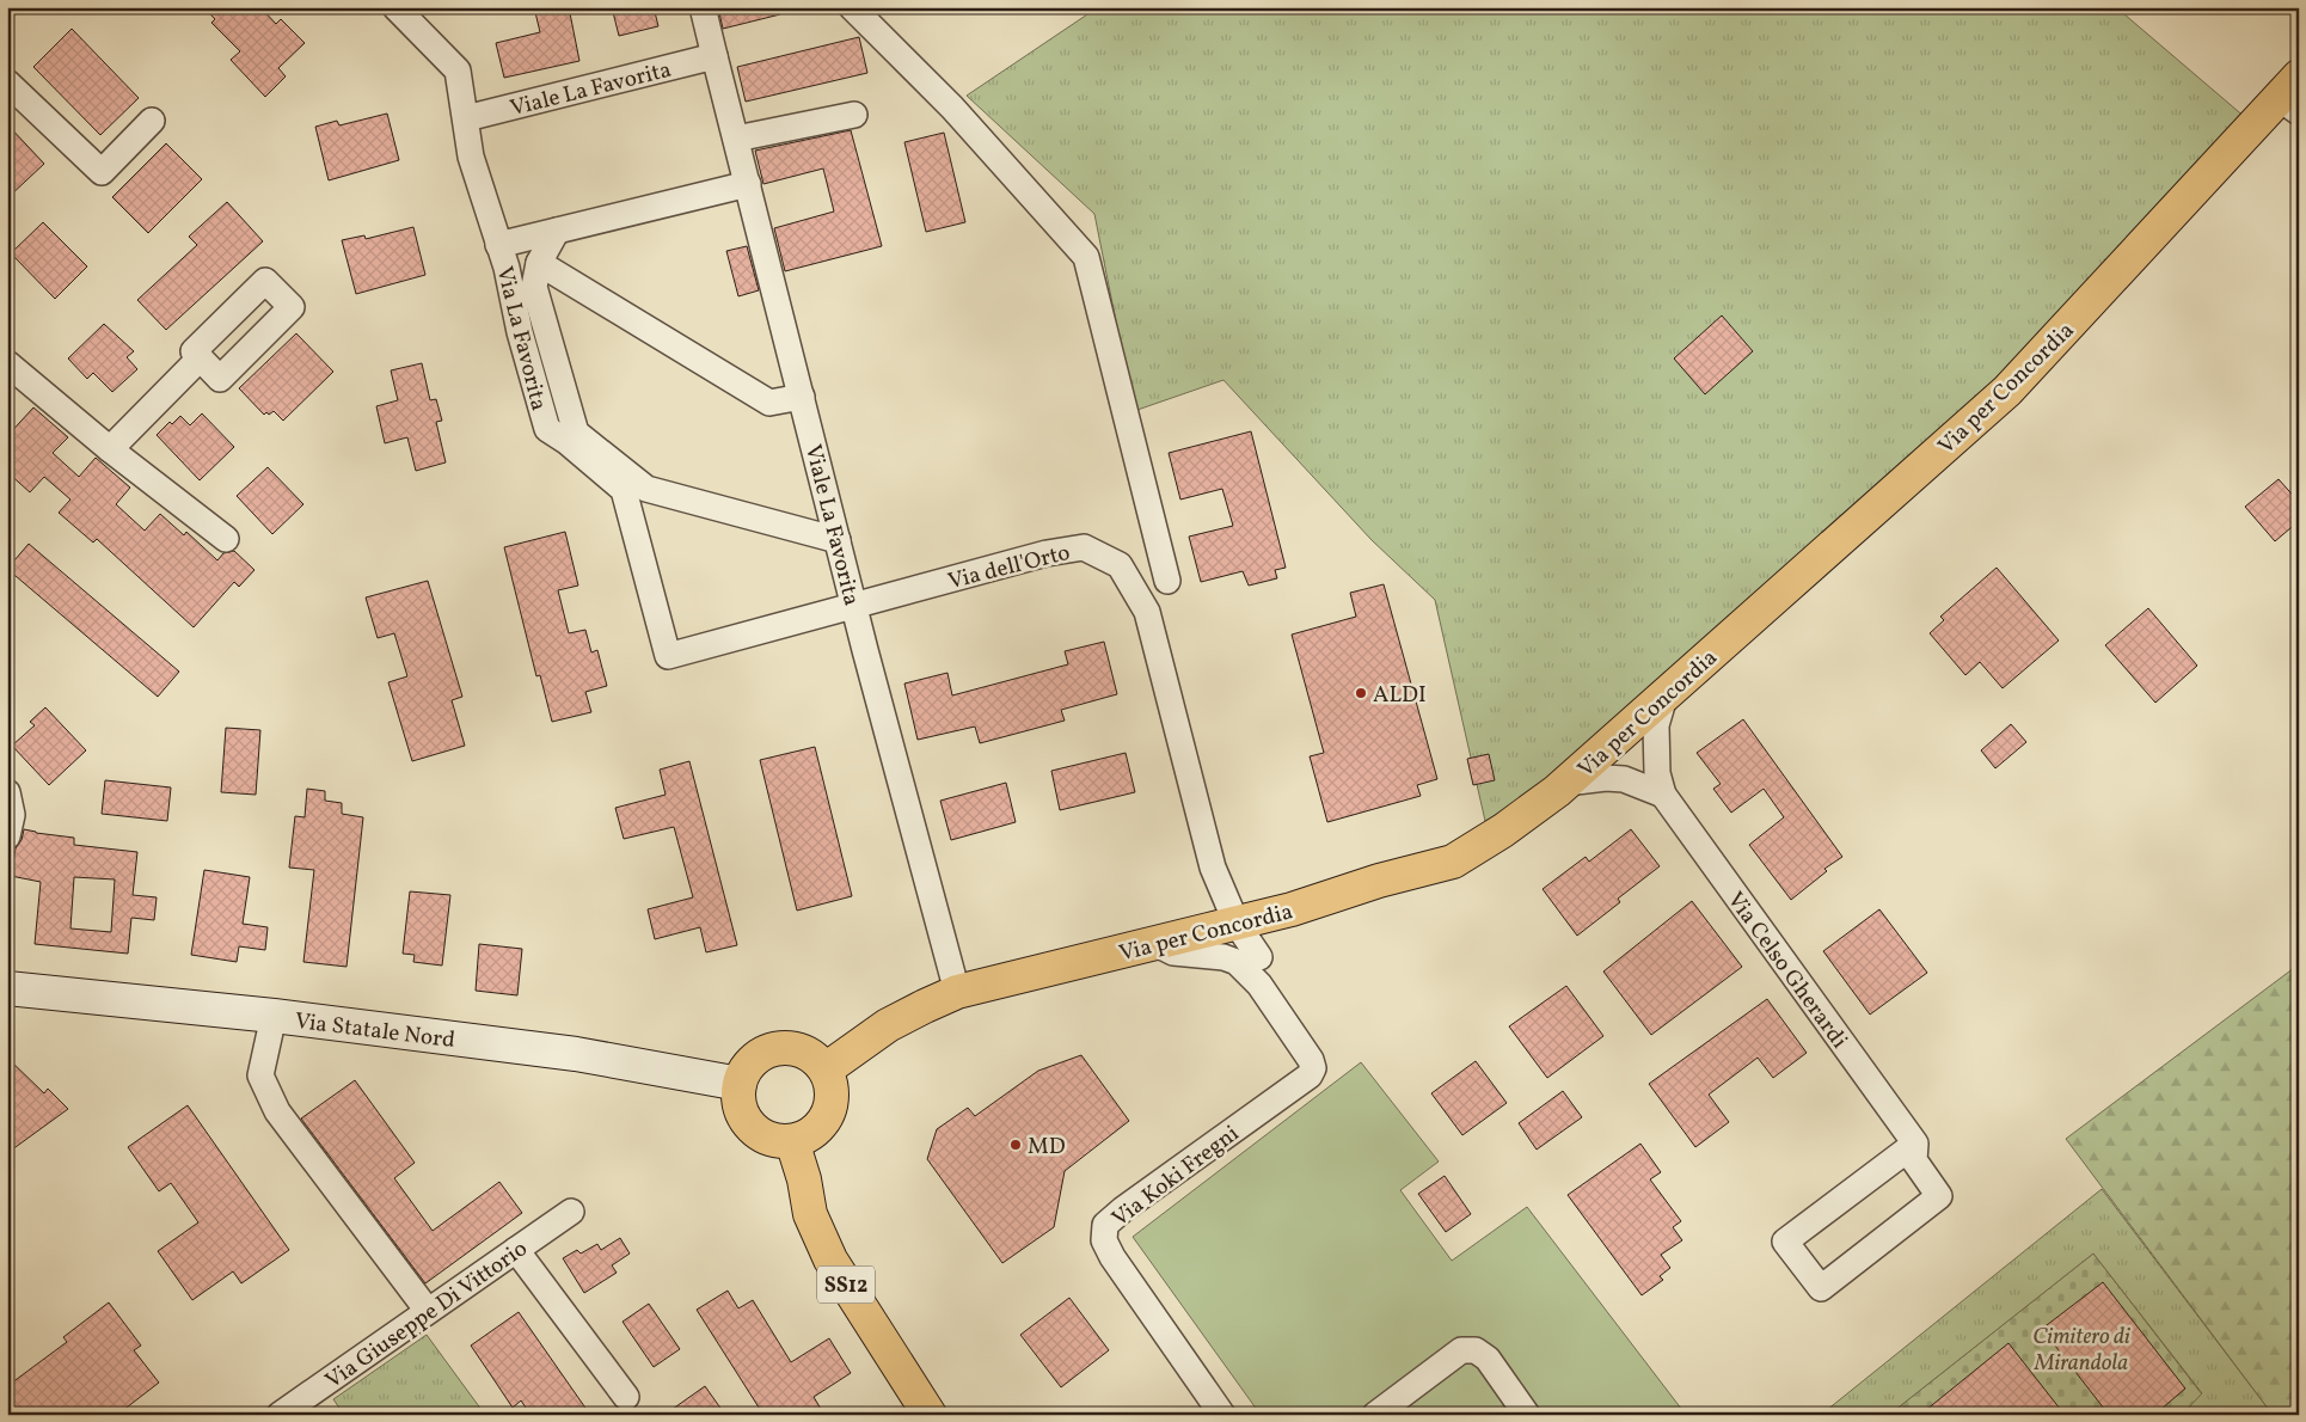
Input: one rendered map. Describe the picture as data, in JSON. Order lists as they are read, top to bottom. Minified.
{"streets":{"main road":["Via per Concordia","Via Statale Nord","SS12"],"street":["Viale La Favorita","Via La Favorita","Via dell'Orto","Via Celso Gherardi","Via Koki Fregni","Via Giuseppe Di Vittorio"]},"crossings":[["Viale La Favorita","Via La Favorita"],["Viale La Favorita","Via per Concordia"],["Viale La Favorita","Via dell'Orto"],["Via La Favorita","Via dell'Orto"],["Via per Concordia","Via dell'Orto"],["Via per Concordia","Via Celso Gherardi"],["Via per Concordia","Via Statale Nord"],["Via per Concordia","Via Koki Fregni"],["Via per Concordia","SS12"],["Via dell'Orto","Via Koki Fregni"],["Via Statale Nord","SS12"]],"parks":["Cimitero di Mirandola"],"places":["ALDI","MD"]}
